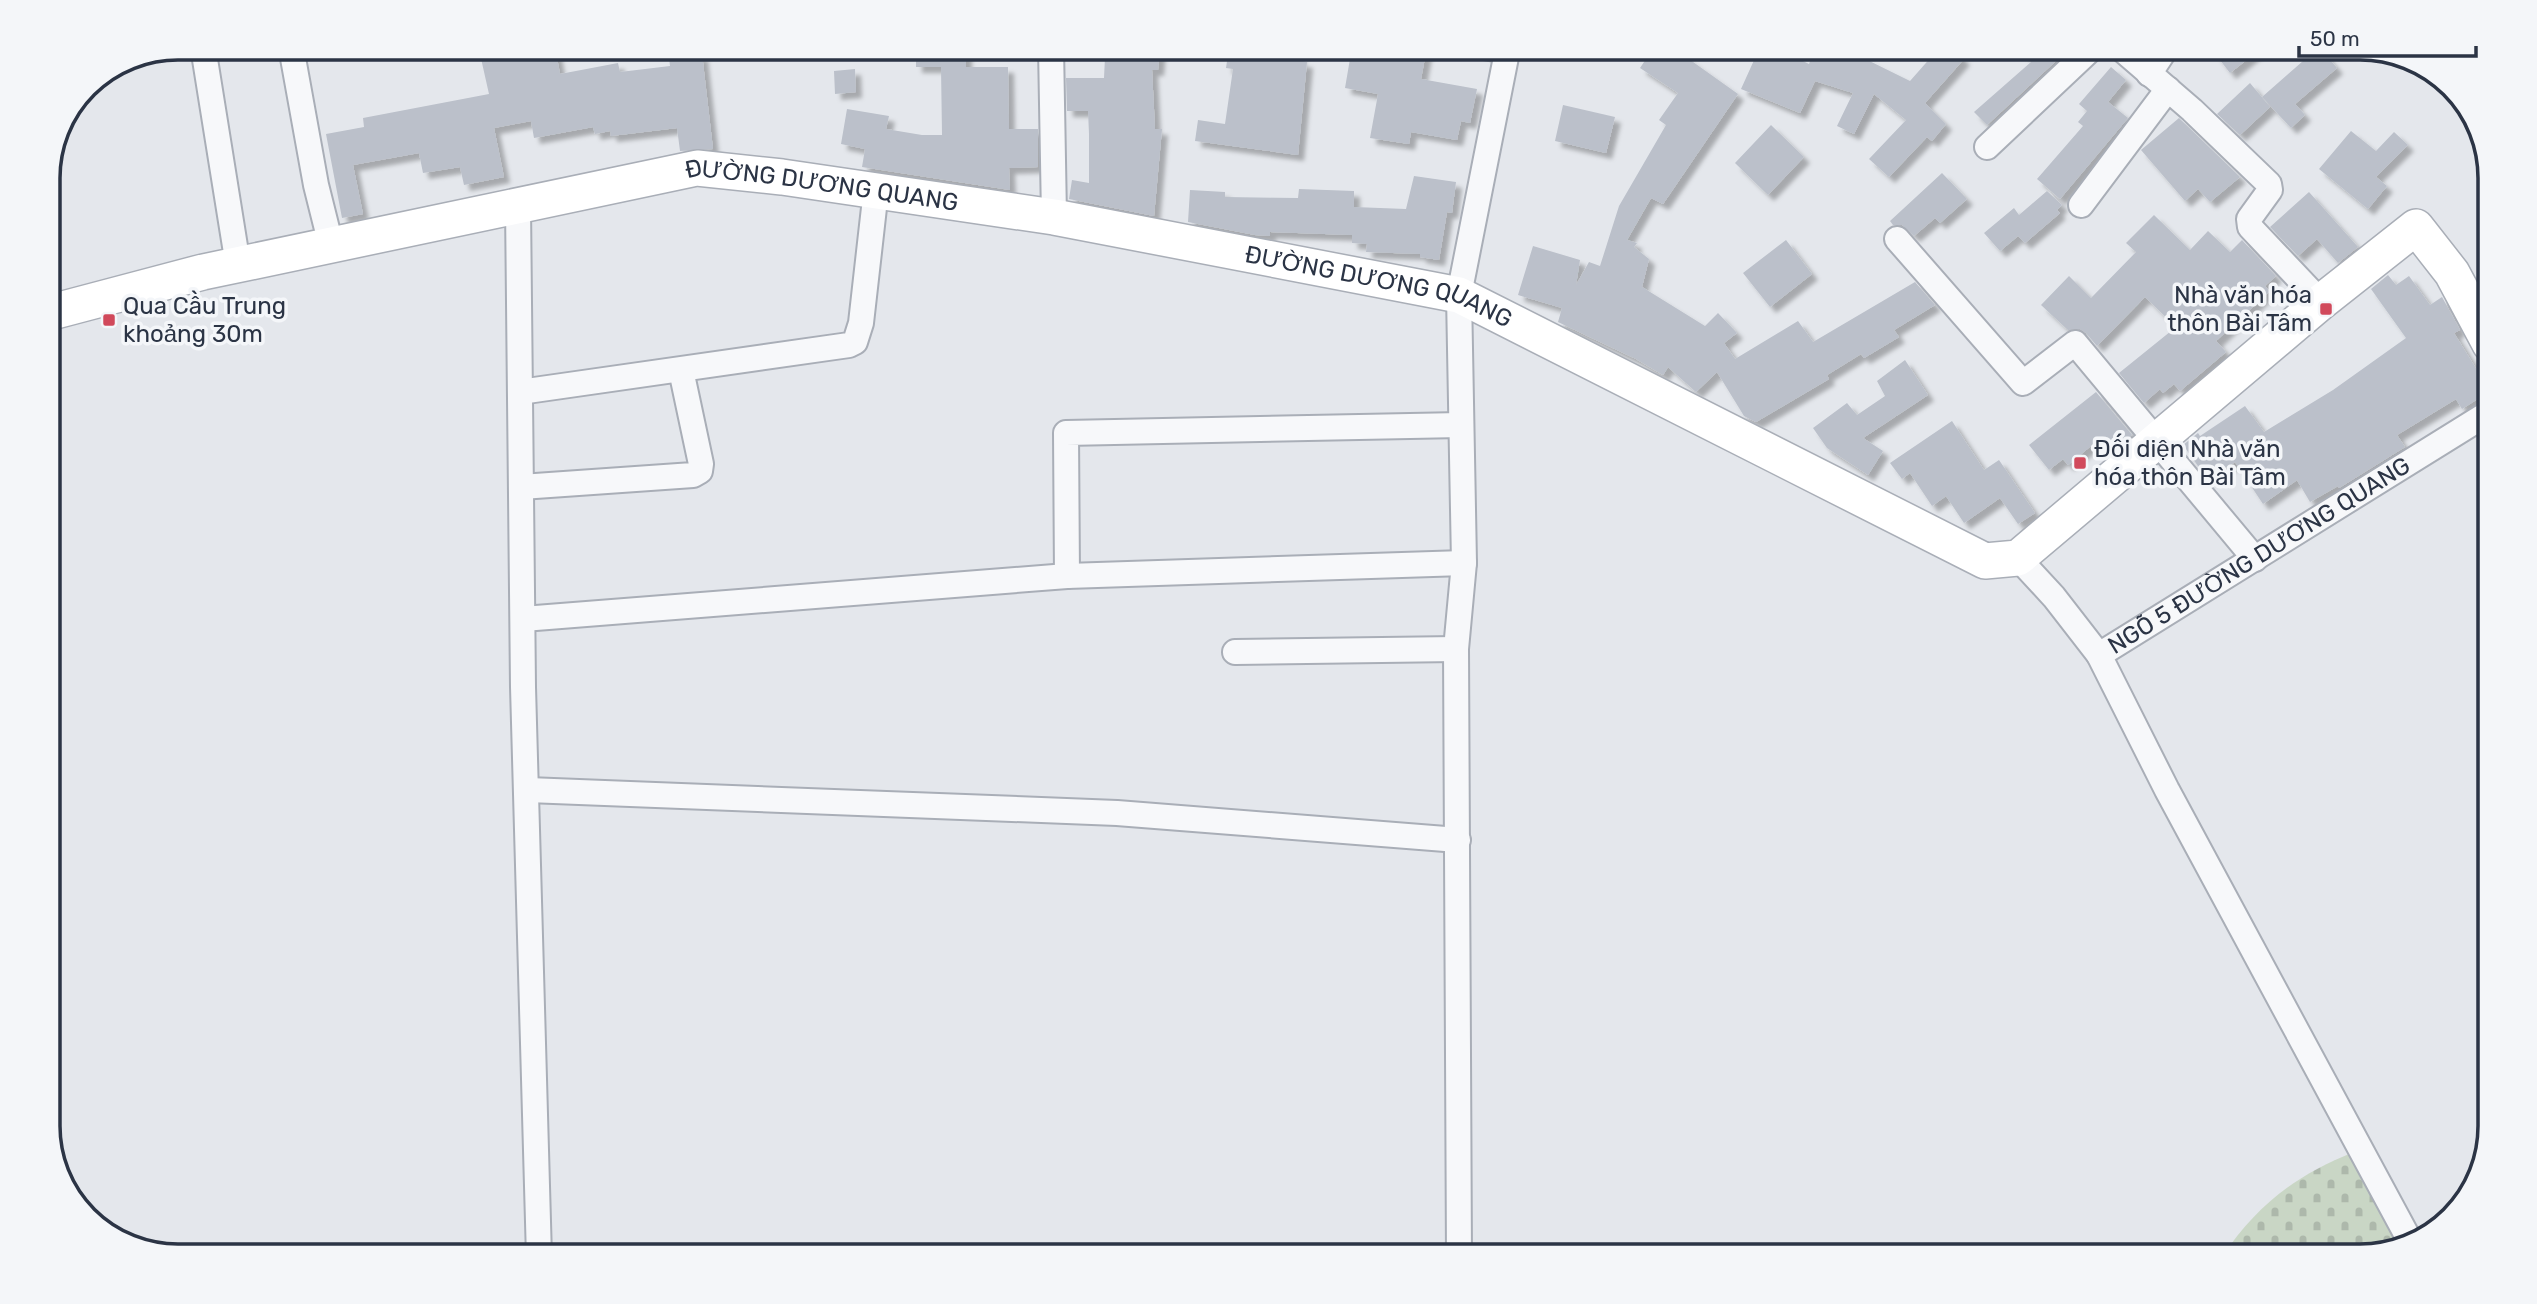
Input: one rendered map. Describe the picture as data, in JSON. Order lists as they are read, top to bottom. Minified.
{"streets":{"street":["ĐƯỜNG DƯƠNG QUANG","NGÕ 5 ĐƯỜNG DƯƠNG QUANG"]},"crossings":[["ĐƯỜNG DƯƠNG QUANG","NGÕ 5 ĐƯỜNG DƯƠNG QUANG"]],"places":{"transit":["Nhà văn hóa thôn Bài Tâm","Qua Cầu Trung khoảng 30m","Đối diện Nhà văn hóa thôn Bài Tâm"]},"scale_bar":"50 m"}
